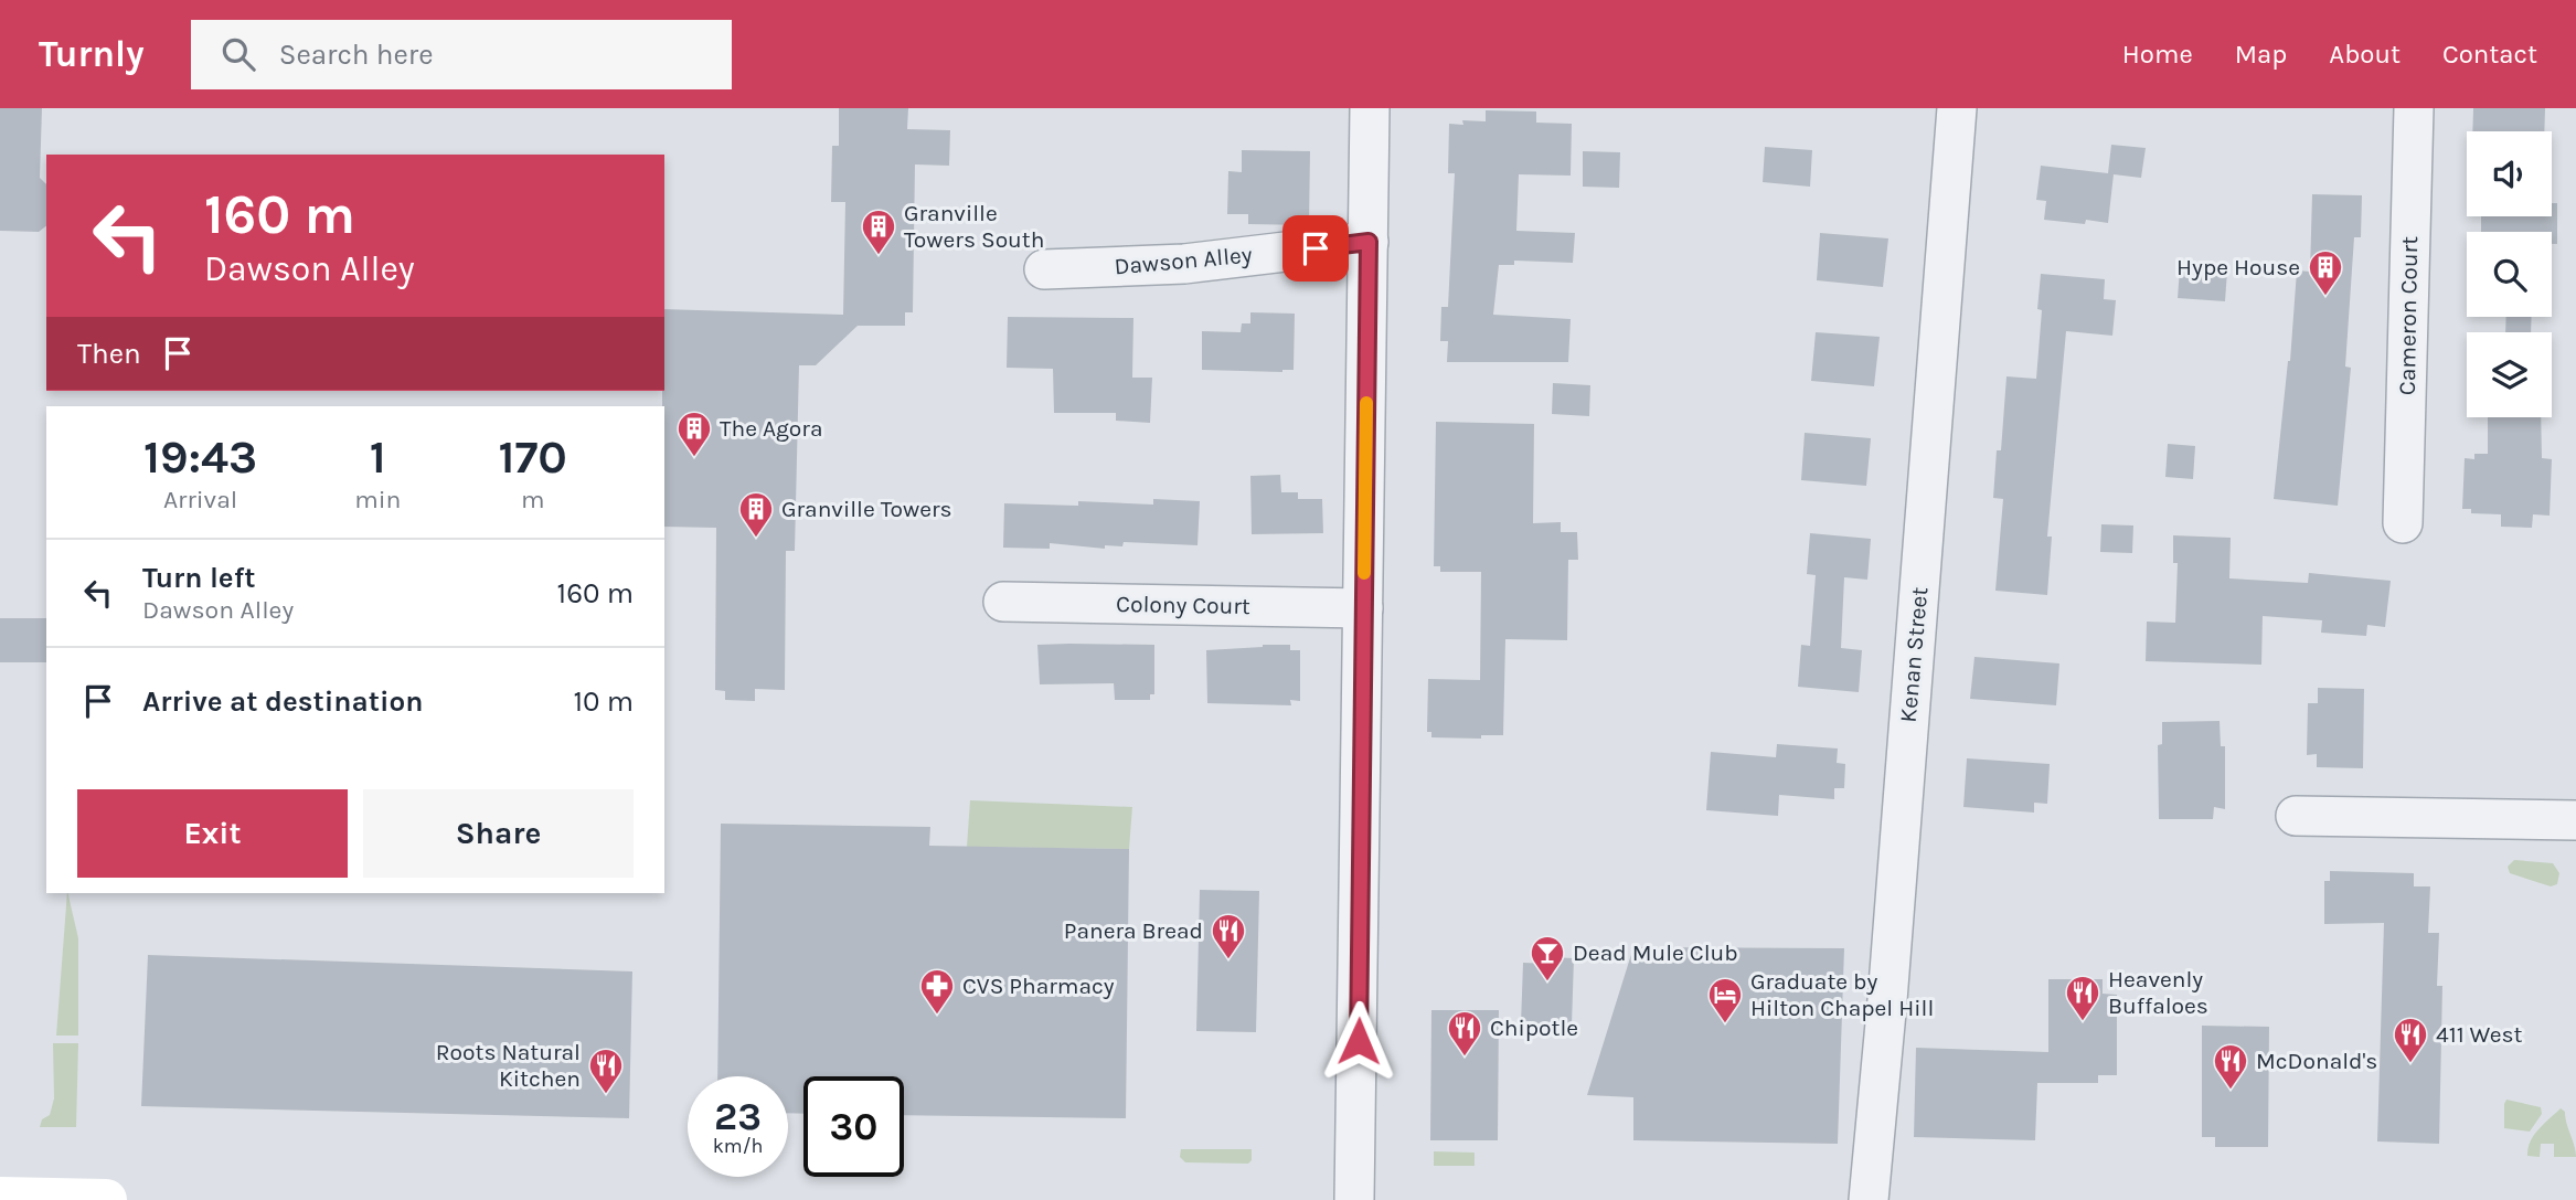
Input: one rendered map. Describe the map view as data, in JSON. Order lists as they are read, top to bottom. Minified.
{"streets":{"street":["Dawson Alley","Cameron Court","Colony Court","Kenan Street"]},"places":{"building":["Granville Towers South","Hype House","The Agora","Granville Towers"],"restaurant":["Panera Bread","Heavenly Buffaloes","Chipotle","411 West","McDonald's","Roots Natural Kitchen"],"bar":["Dead Mule Club"],"pharmacy":["CVS Pharmacy"],"hotel":["Graduate by Hilton Chapel Hill"]},"page":{"header":"Turnly","search":"Search here","nav":["Home","Map","About","Contact"],"turn":["160 m","Dawson Alley"],"then":"Then","eta":["19:43","Arrival","1","min","170","m"],"list":[{"name":"Turn left","note":"Dawson Alley","value":"160 m"},{"name":"Arrive at destination","value":"10 m"}],"buttons":["Exit","Share"],"speed":"23 km/h","limit":"30"}}
